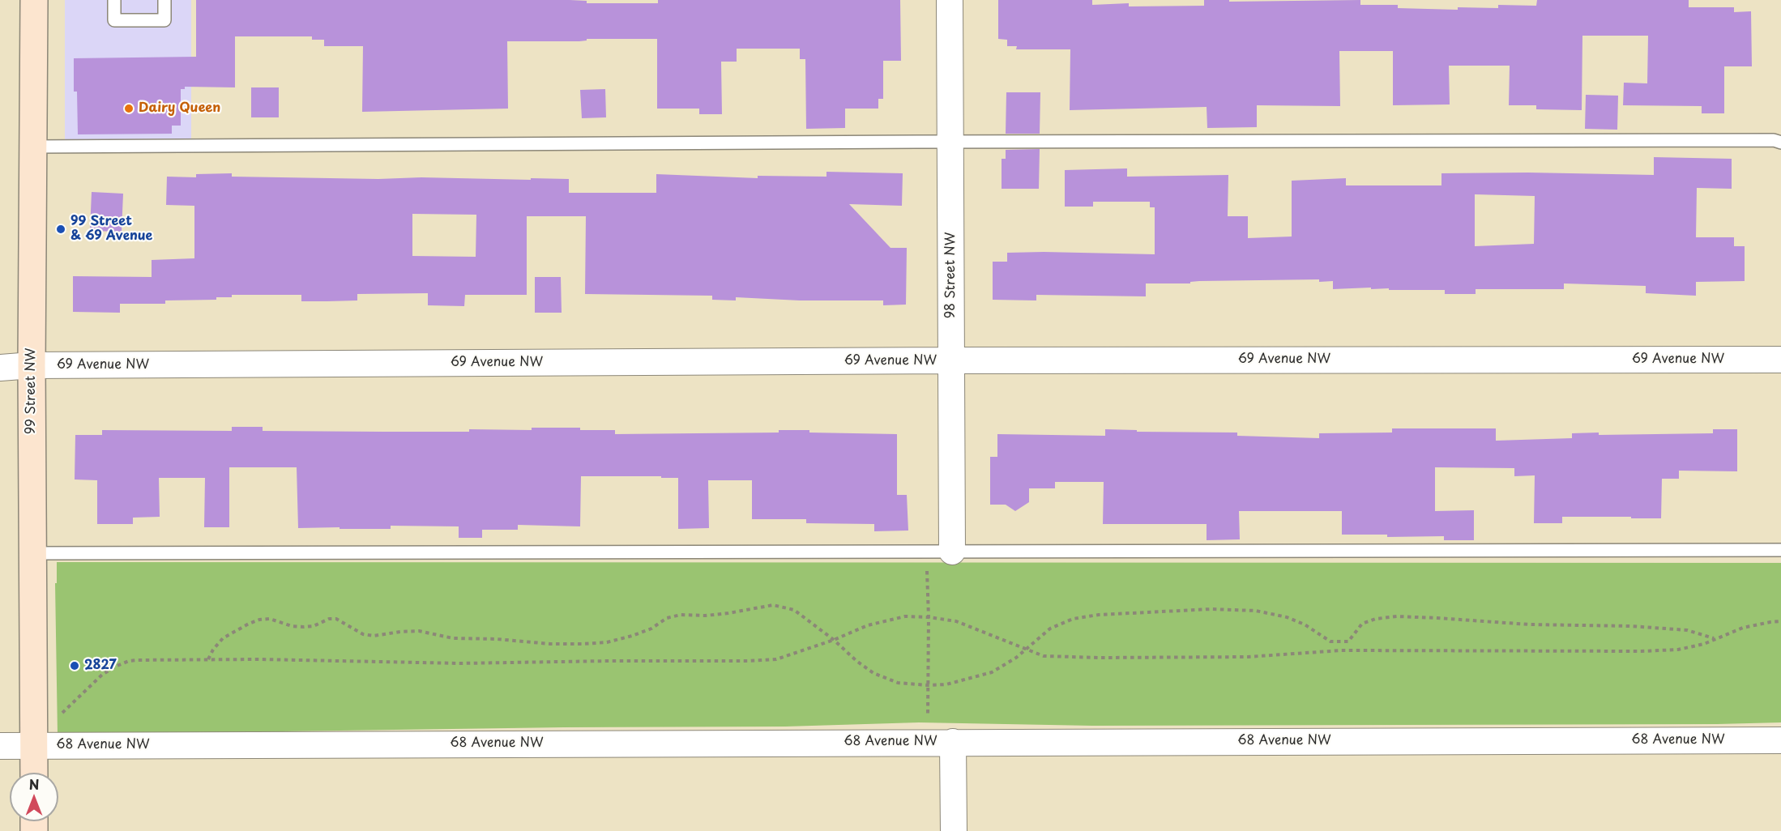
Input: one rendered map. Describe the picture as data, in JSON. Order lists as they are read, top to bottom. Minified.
{"streets":{"main road":["99 Street NW"],"street":["98 Street NW","69 Avenue NW","68 Avenue NW"]},"crossings":[["98 Street NW","69 Avenue NW"],["69 Avenue NW","99 Street NW"],["99 Street NW","68 Avenue NW"]],"places":["Dairy Queen","99 Street & 69 Avenue","2827"],"north":"top"}
